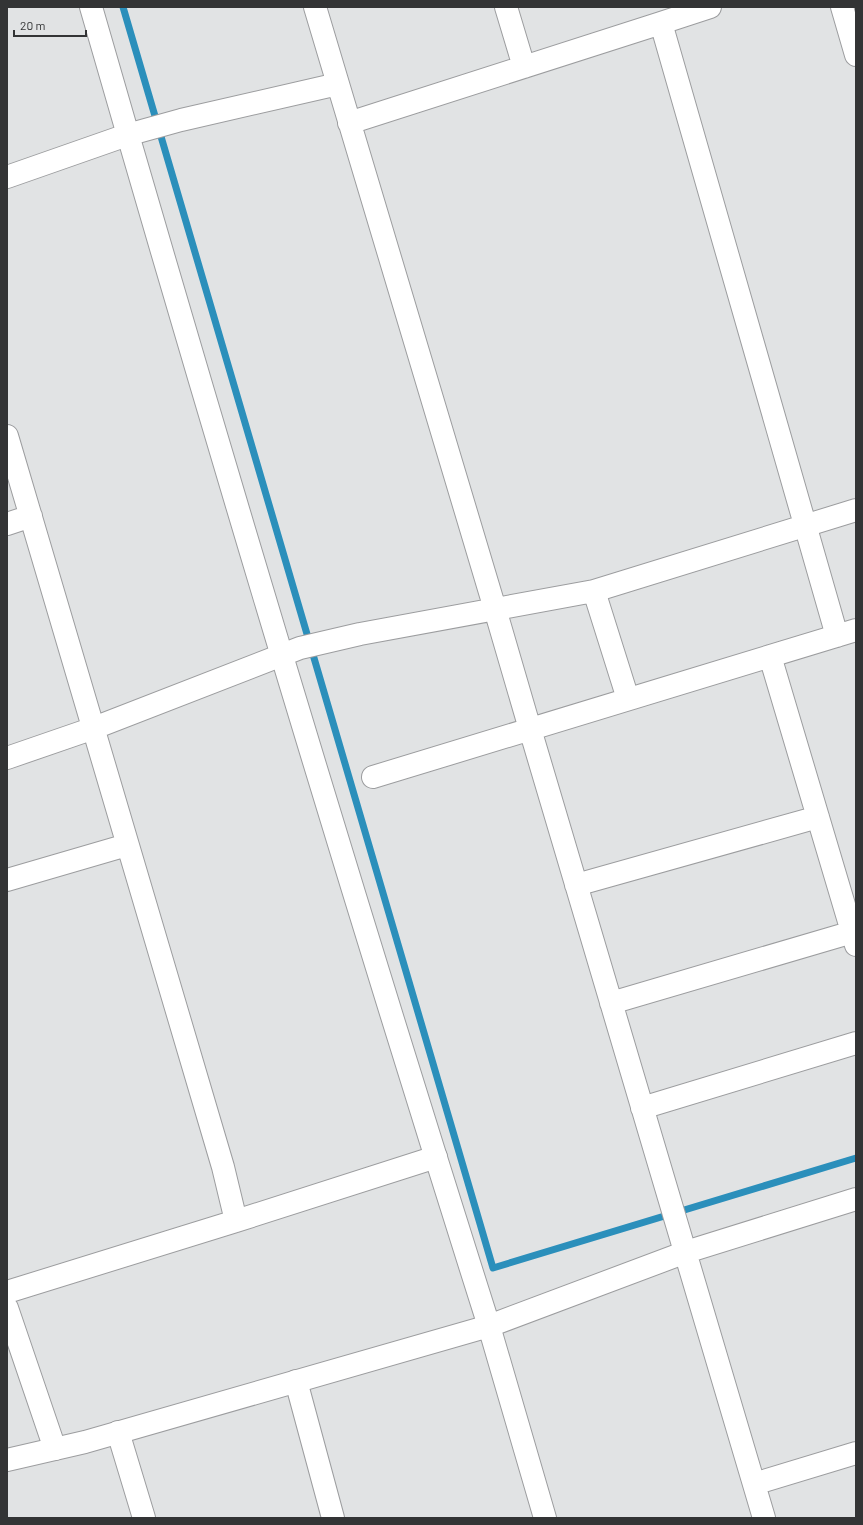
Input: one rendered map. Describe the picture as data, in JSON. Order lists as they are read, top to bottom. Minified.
{"scale_bar":"20 m"}
